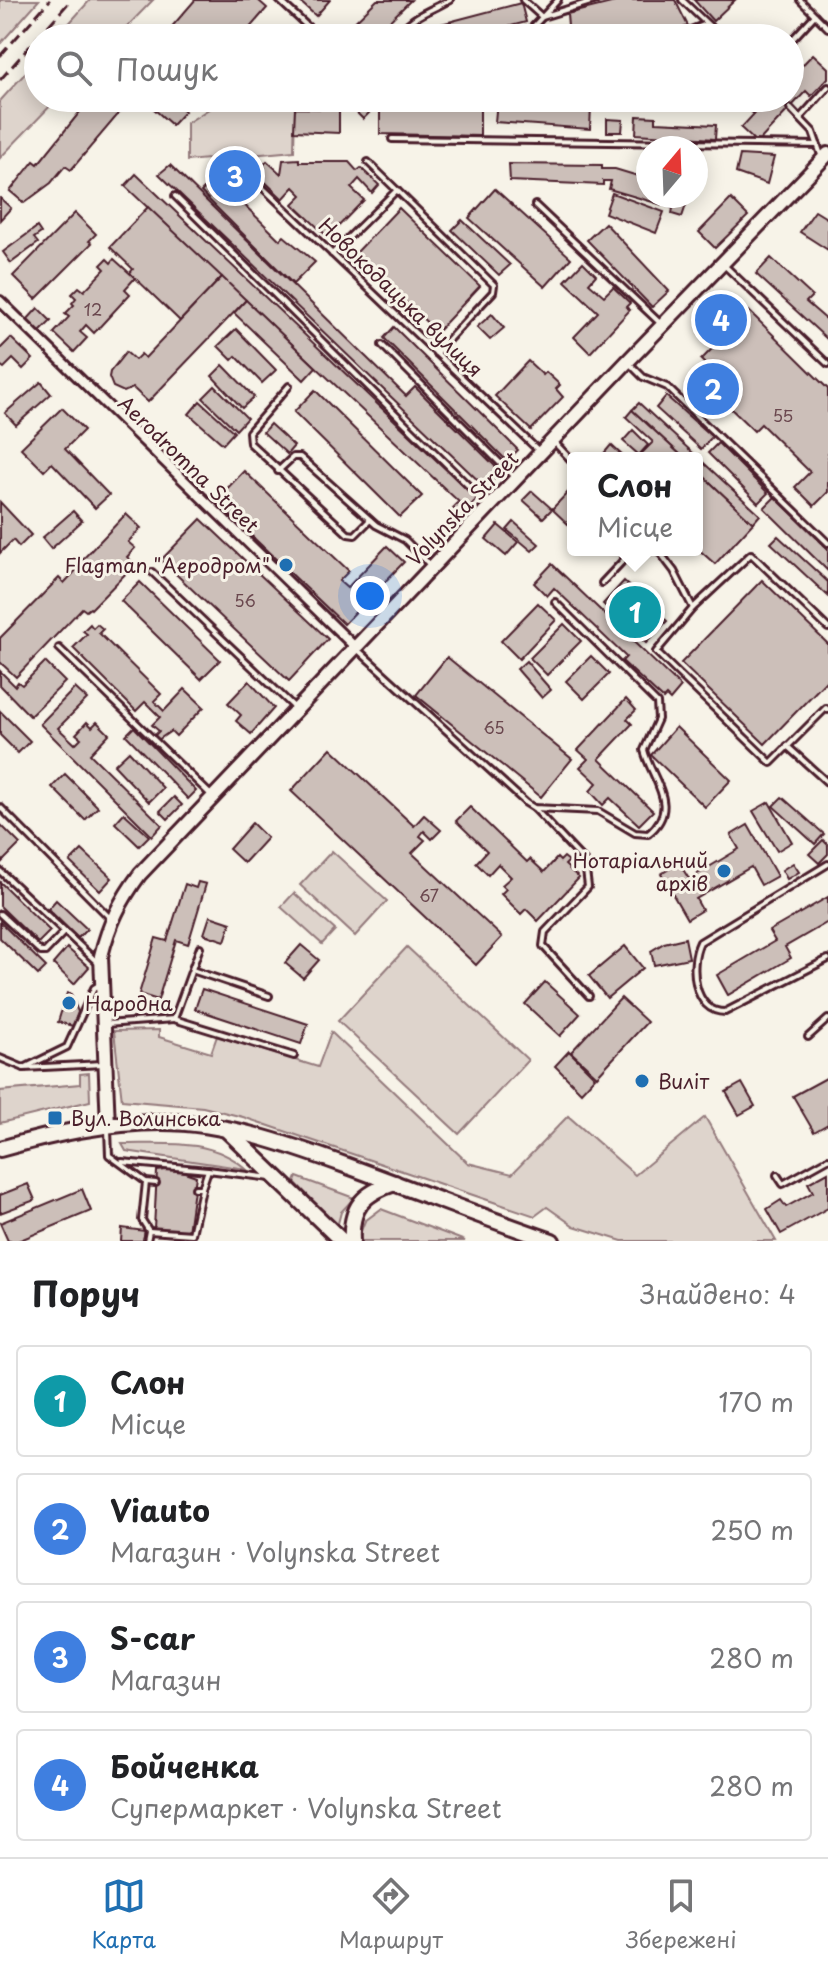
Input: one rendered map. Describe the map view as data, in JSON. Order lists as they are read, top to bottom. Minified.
{"streets":{"street":["Aerodromna Street","Volynska Street"],"lane":["Новокодацька вулиця"]},"crossings":[["Новокодацька вулиця","Volynska Street"],["Aerodromna Street","Volynska Street"]],"places":{"other":["Flagman \"Аеродром\"","Нотаріальний архів","Народна","Виліт"],"transit":["Вул. Волинська"]},"house_numbers":["12","55","56","65","67"],"north":"top","page":{"search":"Пошук","pins":["3","4","2","1"],"popup":["Слон","Місце"],"heading":["Поруч","Знайдено: 4"],"list":[{"mark":"1","name":"Слон","note":"Місце","value":"170 m"},{"mark":"2","name":"Viauto","note":"Магазин · Volynska Street","value":"250 m"},{"mark":"3","name":"S-car","note":"Магазин","value":"280 m"},{"mark":"4","name":"Бойченка","note":"Супермаркет · Volynska Street","value":"280 m"}],"nav":["Карта","Маршрут","Збережені"]}}
